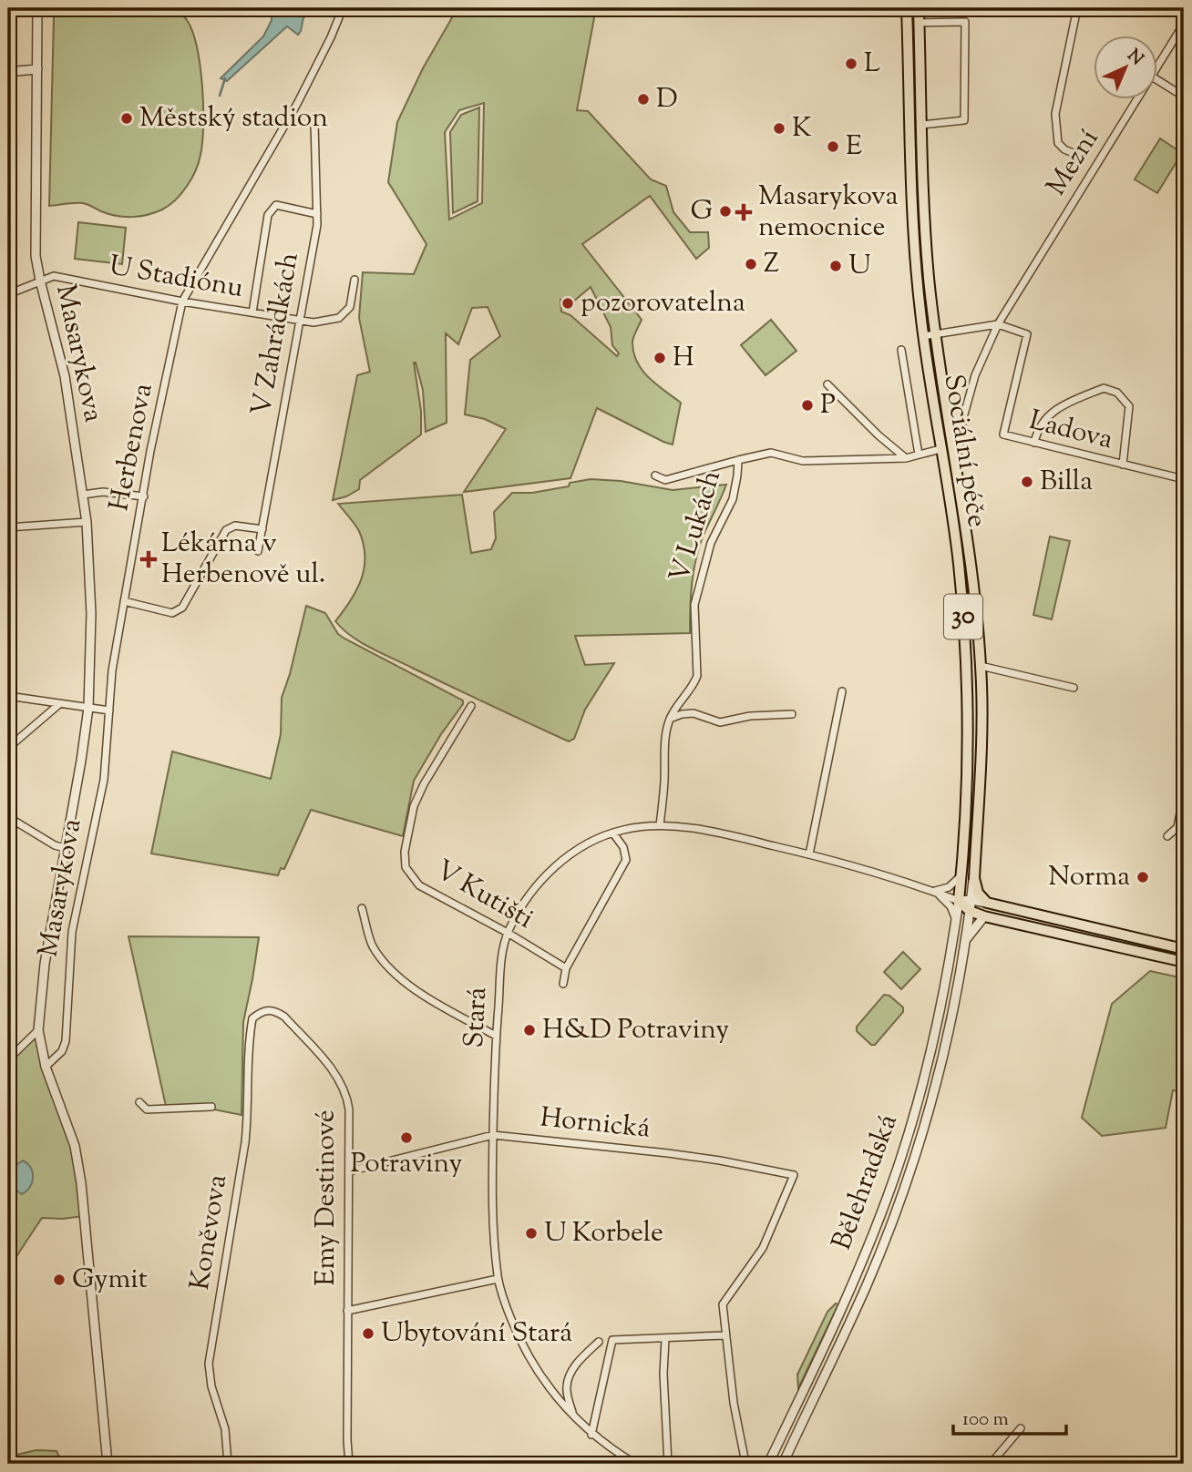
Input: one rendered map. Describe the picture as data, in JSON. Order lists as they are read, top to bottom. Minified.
{"streets":{"main road":["Sociální péče","30"],"street":["Mezní","U Stadiónu","V Zahrádkách","Masarykova","Ladova","Herbenova","V Lukách","V Kutišti","Stará","Hornická","Bělehradská","Emy Destinové","Koněvova"]},"crossings":[["Mezní","Ladova"],["Mezní","Sociální péče"],["U Stadiónu","V Zahrádkách"],["U Stadiónu","Masarykova"],["U Stadiónu","Herbenova"],["Masarykova","Herbenova"],["Sociální péče","Stará"],["Sociální péče","Bělehradská"],["V Lukách","Stará"],["V Kutišti","Stará"],["Stará","Hornická"],["Stará","Bělehradská"],["Hornická","Emy Destinové"],["Emy Destinové","Koněvova"]],"places":{"other":["L","D","Městský stadion","K","E","G","Z","U","pozorovatelna","H","P","Billa","Norma","H&D Potraviny","Potraviny","U Korbele","Gymit","Ubytování Stará"],"health":["Masarykova nemocnice","Lékárna v Herbenově ul."]},"scale_bar":"100 m","north":"top right"}
